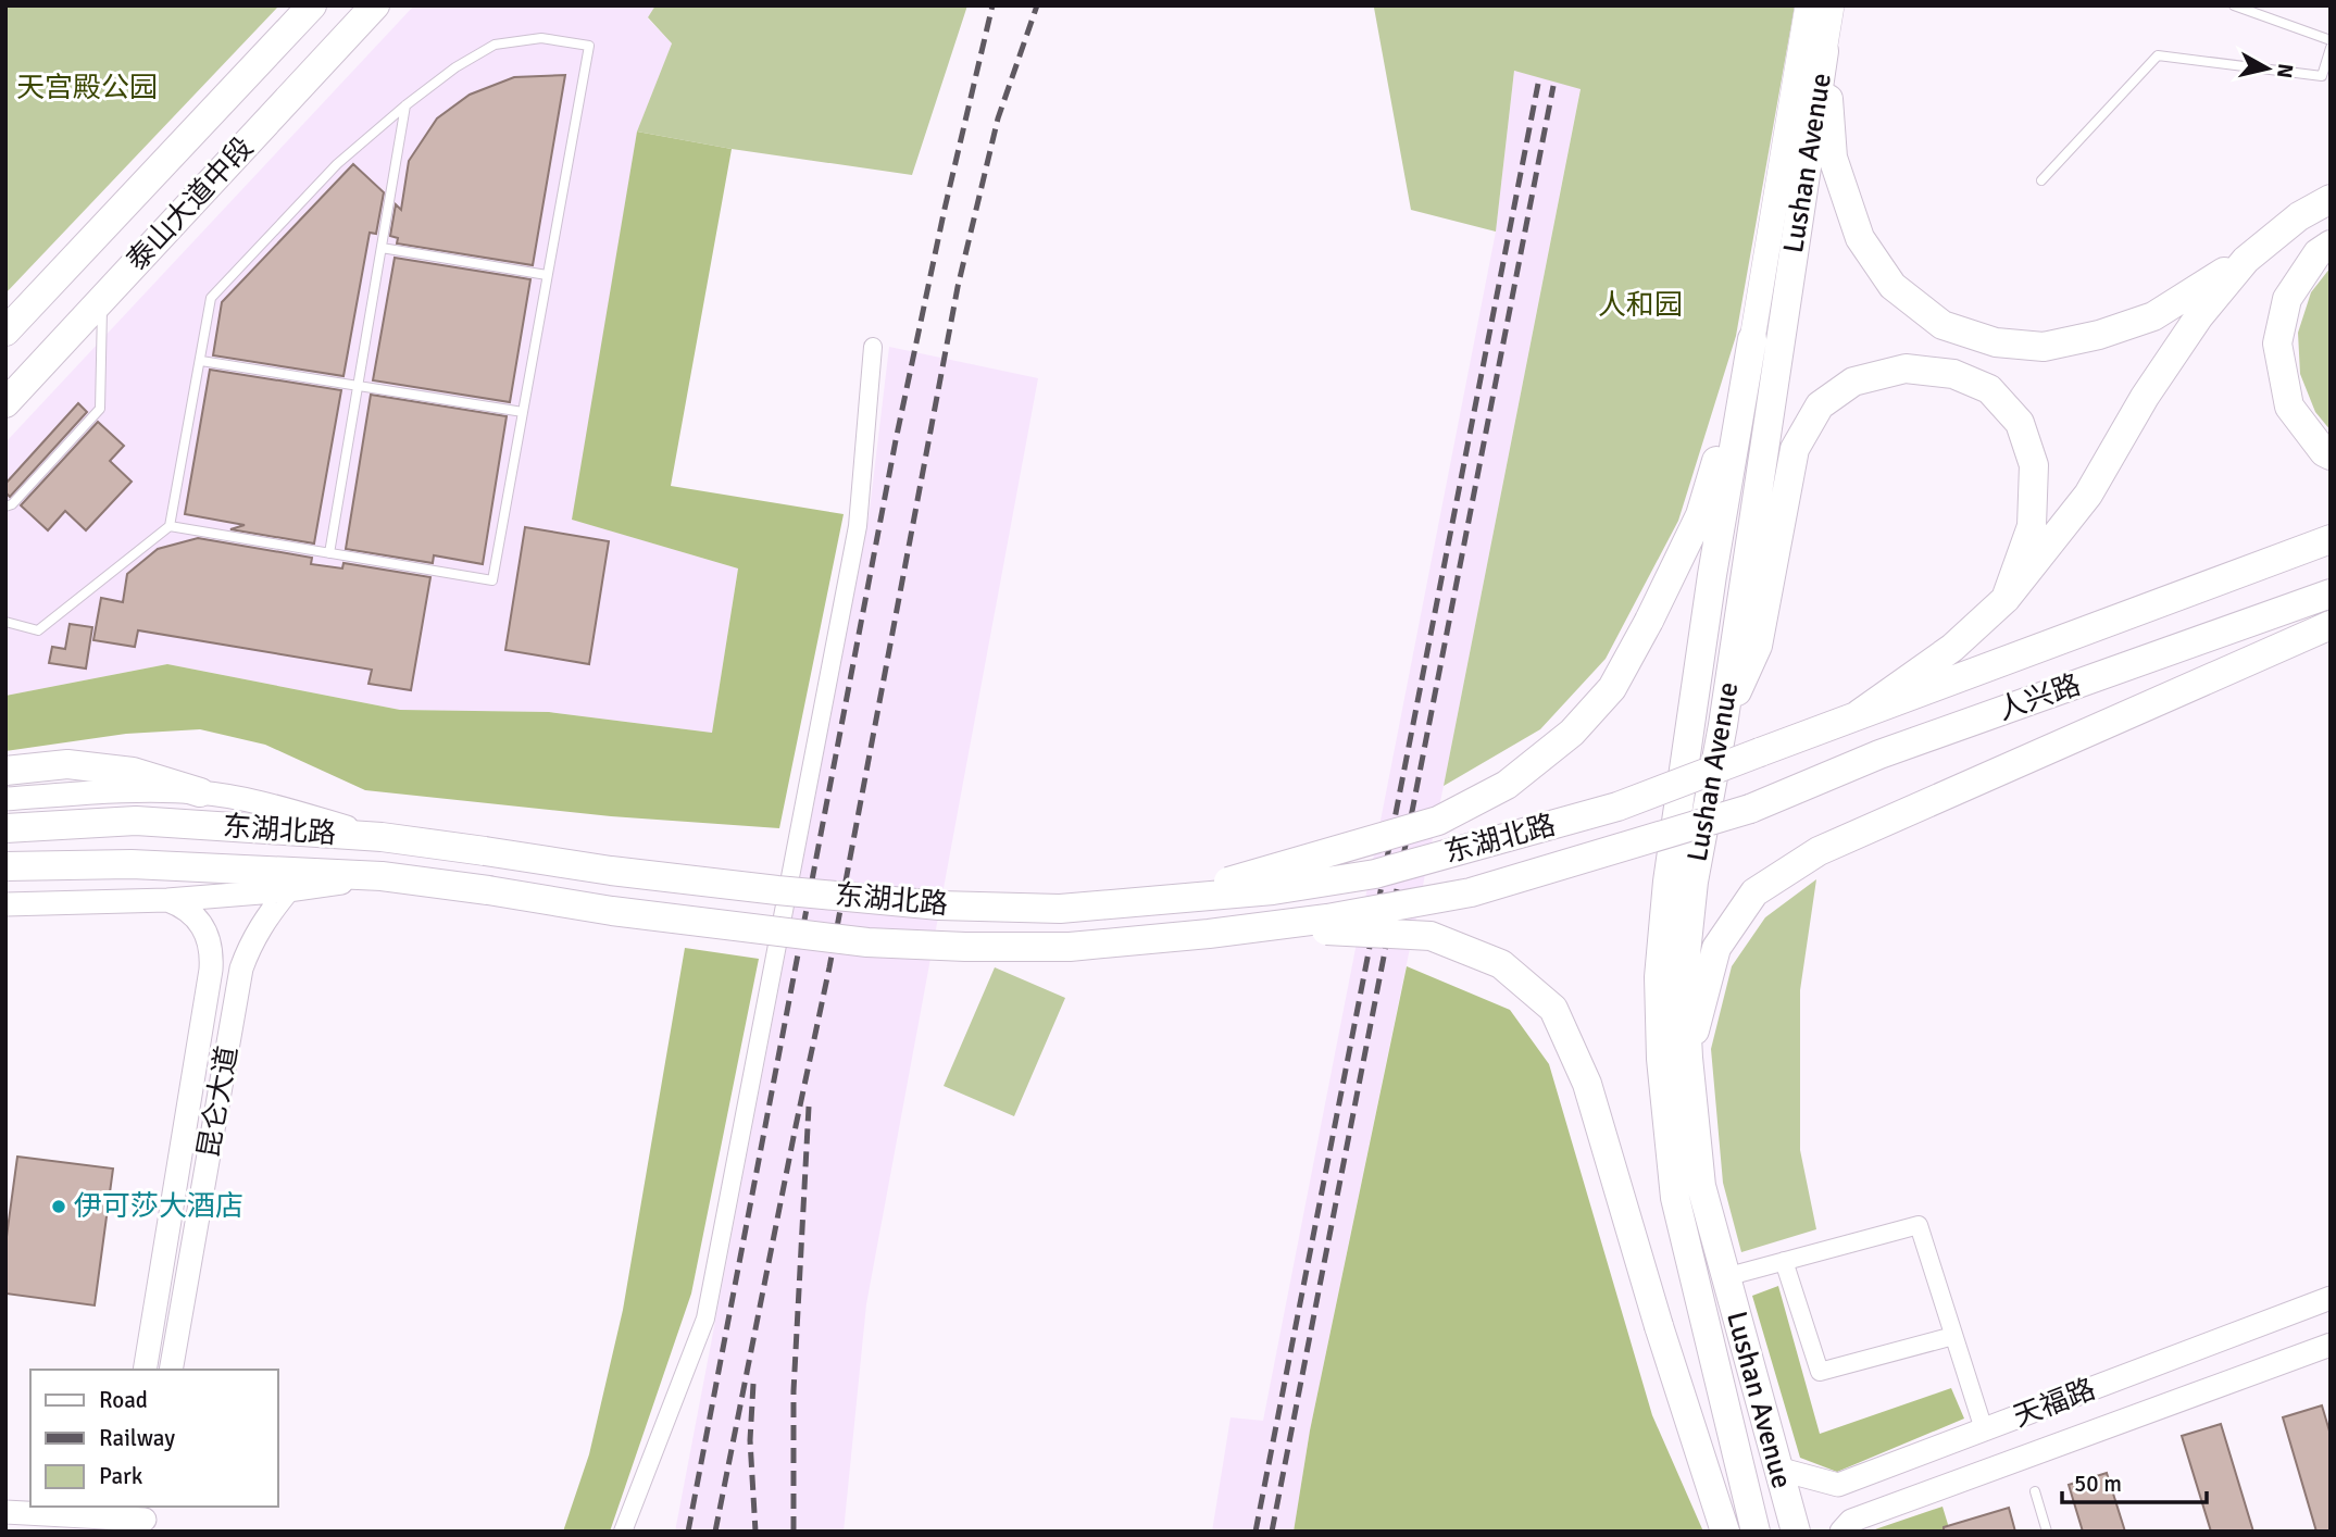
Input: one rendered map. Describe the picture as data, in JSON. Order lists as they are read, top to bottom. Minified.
{"streets":{"main road":["Lushan Avenue","泰山大道中段","人兴路","东湖北路"],"street":["昆仑大道","天福路"]},"crossings":[["Lushan Avenue","天福路"],["人兴路","东湖北路"]],"parks":["天宫殿公园","人和园"],"places":["伊可莎大酒店"],"legend":["Road","Railway","Park"],"scale_bar":"50 m","north":"right"}
